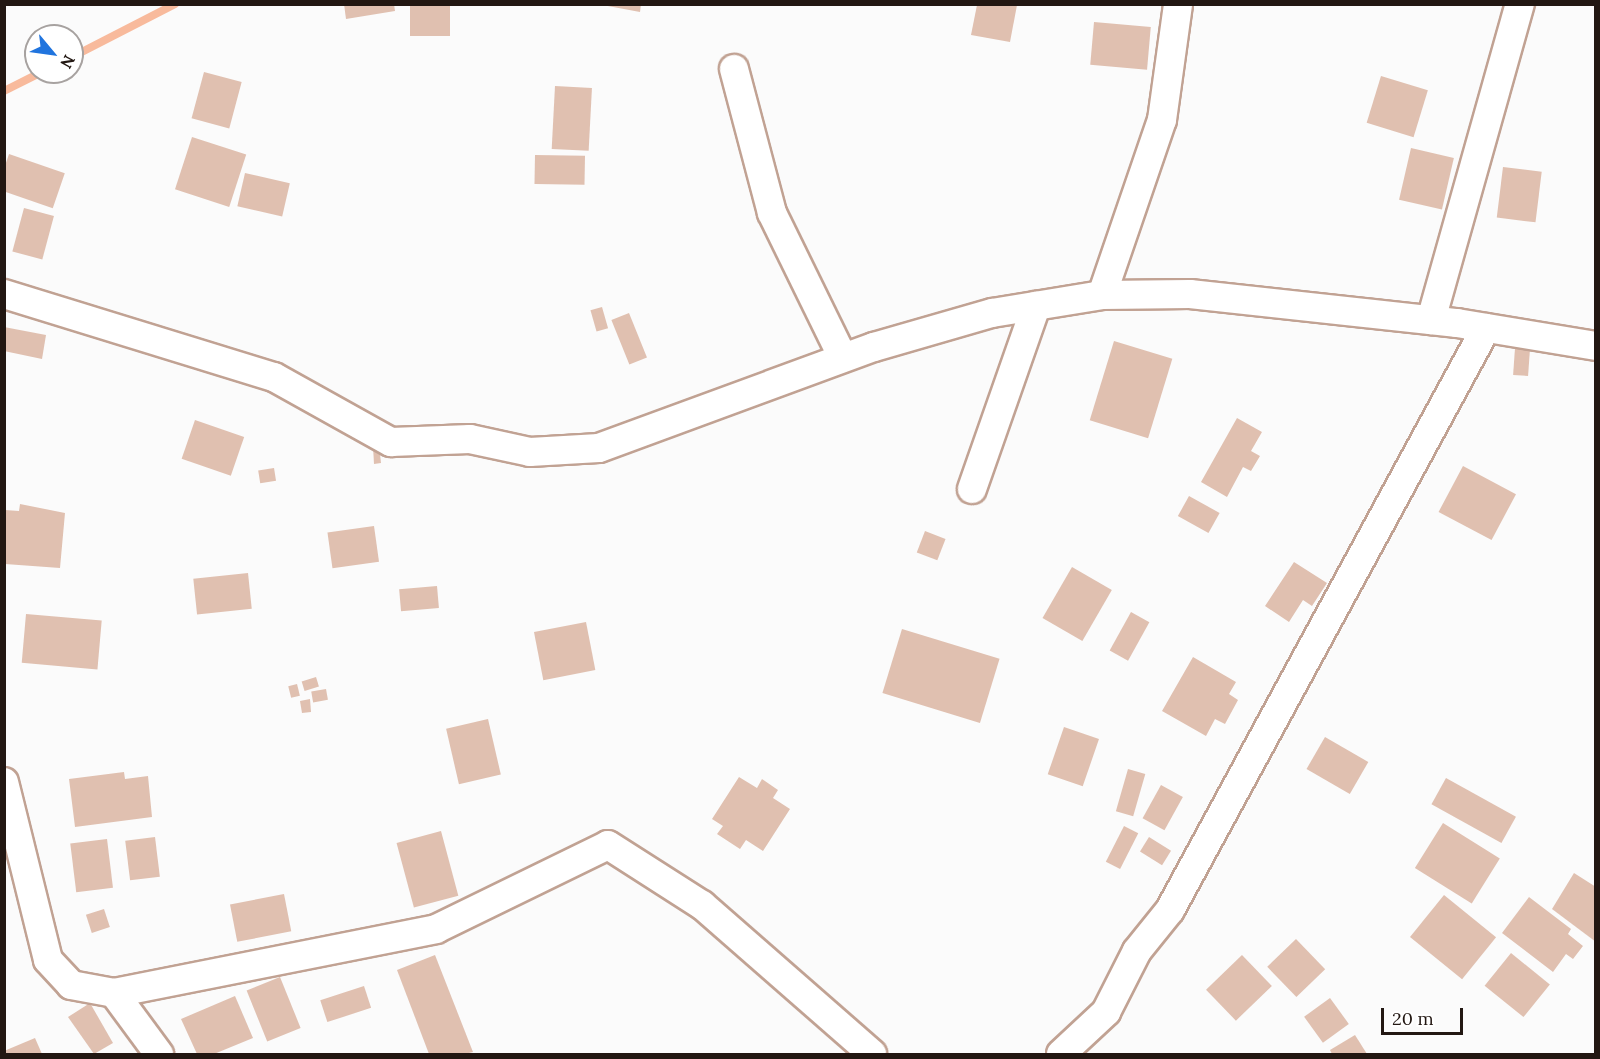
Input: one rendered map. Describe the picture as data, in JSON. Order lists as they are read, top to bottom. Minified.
{"scale_bar":"20 m","north":"bottom right"}
